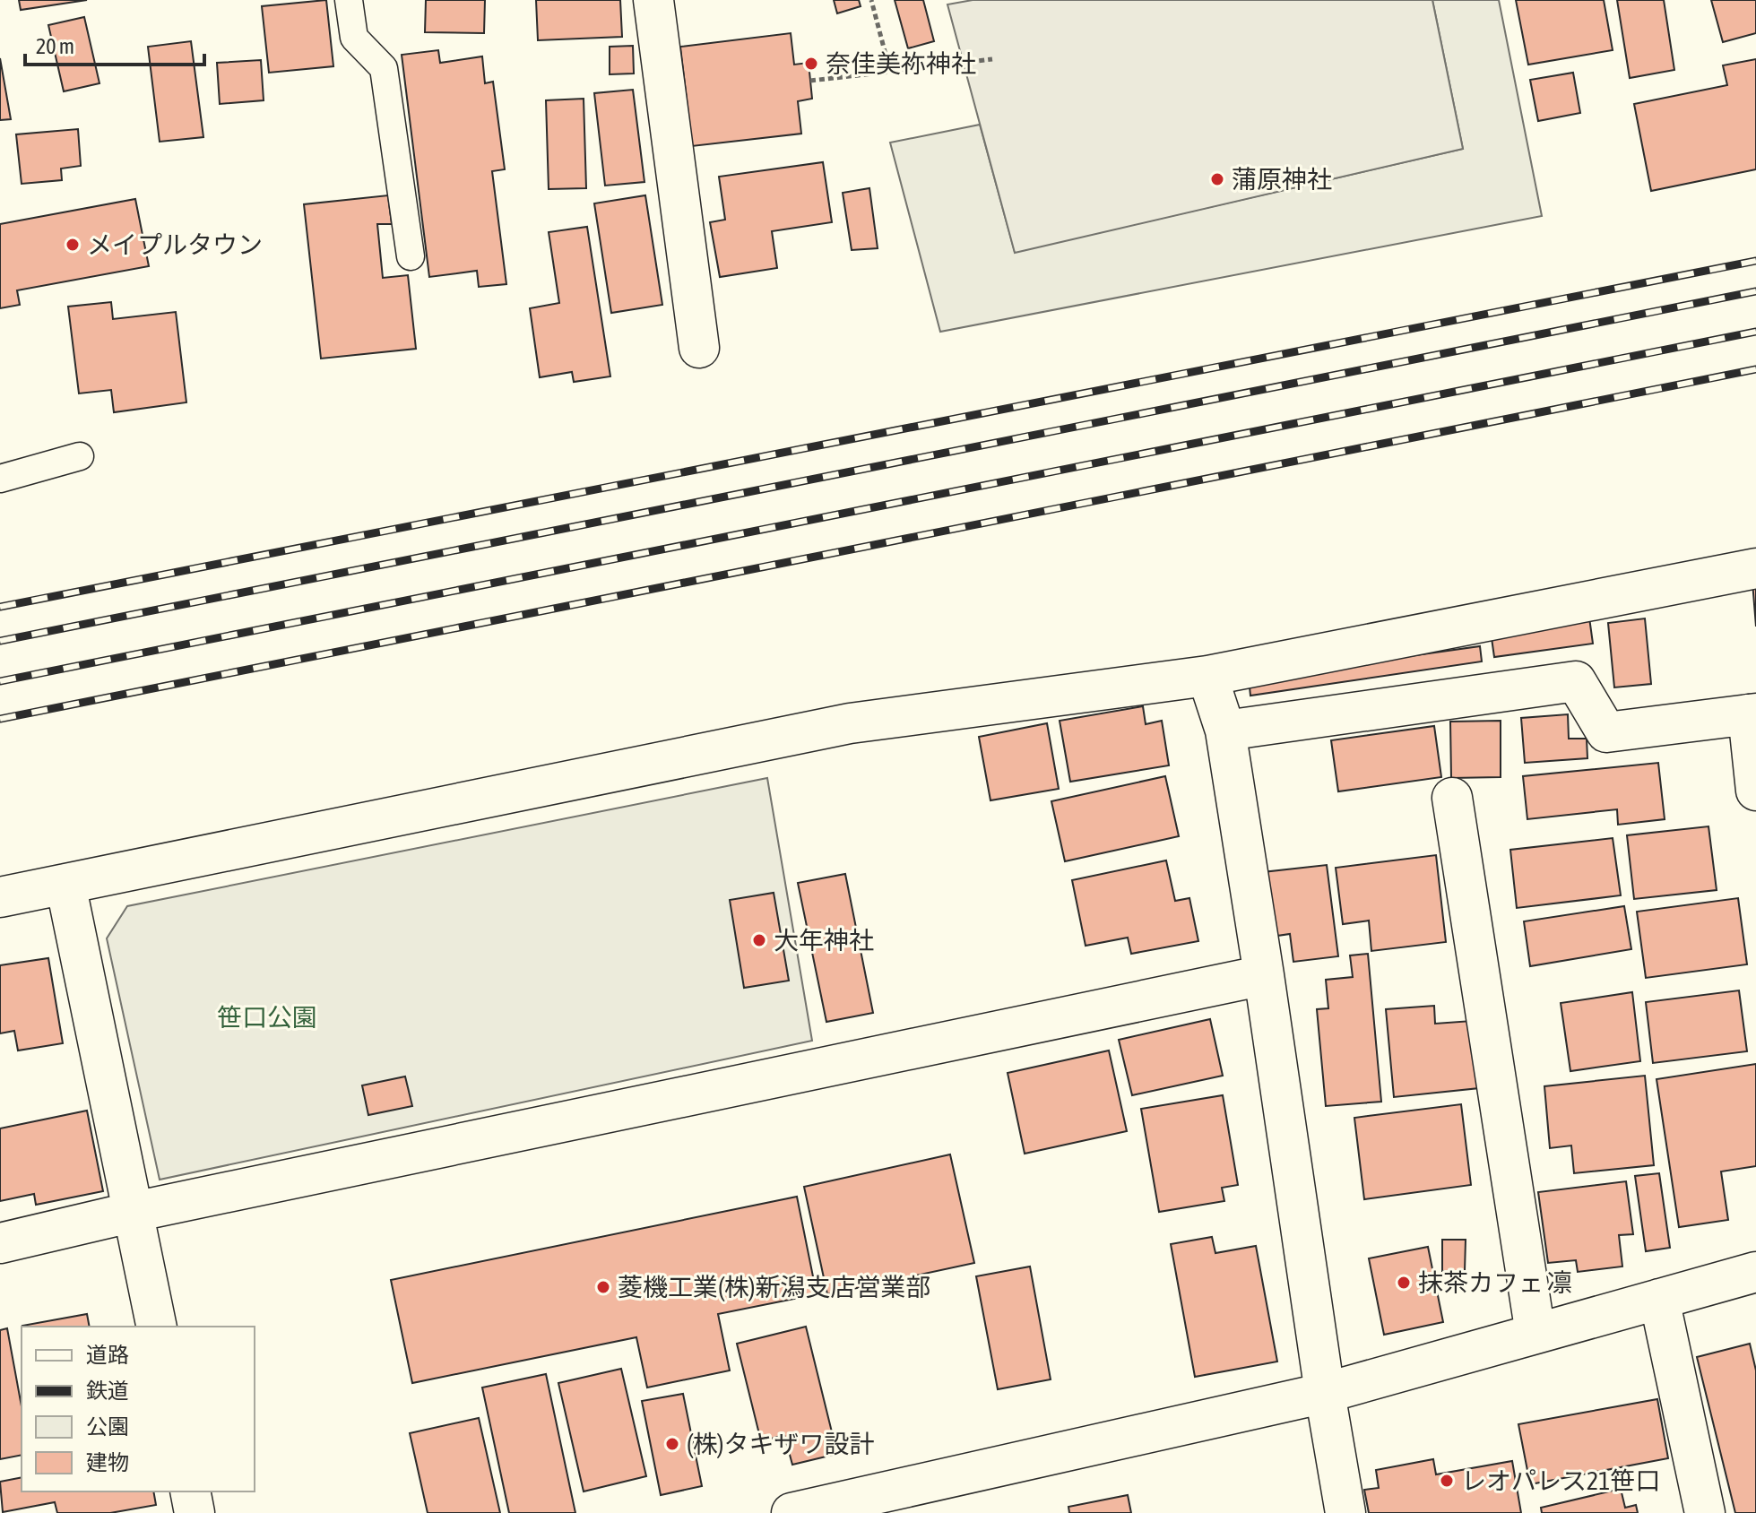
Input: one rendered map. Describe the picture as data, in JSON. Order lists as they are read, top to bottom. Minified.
{"parks":["笹口公園"],"places":["奈佳美祢神社","蒲原神社","メイプルタウン","大年神社","抹茶カフェ 凛","菱機工業(株)新潟支店営業部","(株)タキザワ設計","レオパレス21笹口"],"legend":["道路","鉄道","公園","建物"],"scale_bar":"20 m"}
